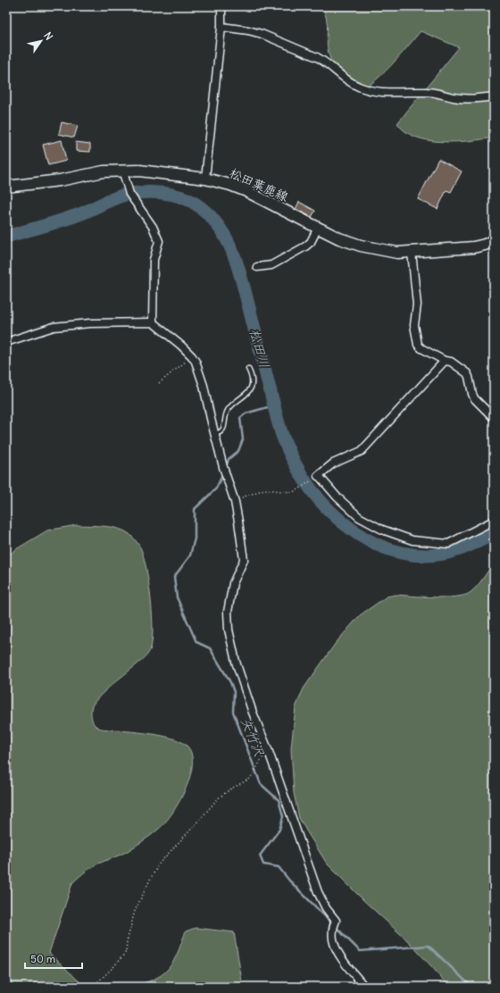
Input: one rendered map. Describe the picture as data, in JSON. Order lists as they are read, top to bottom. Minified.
{"streets":{"main road":["松田葉鹿線"]},"water":["松田川","矢竹沢"],"scale_bar":"50 m","north":"top right"}
